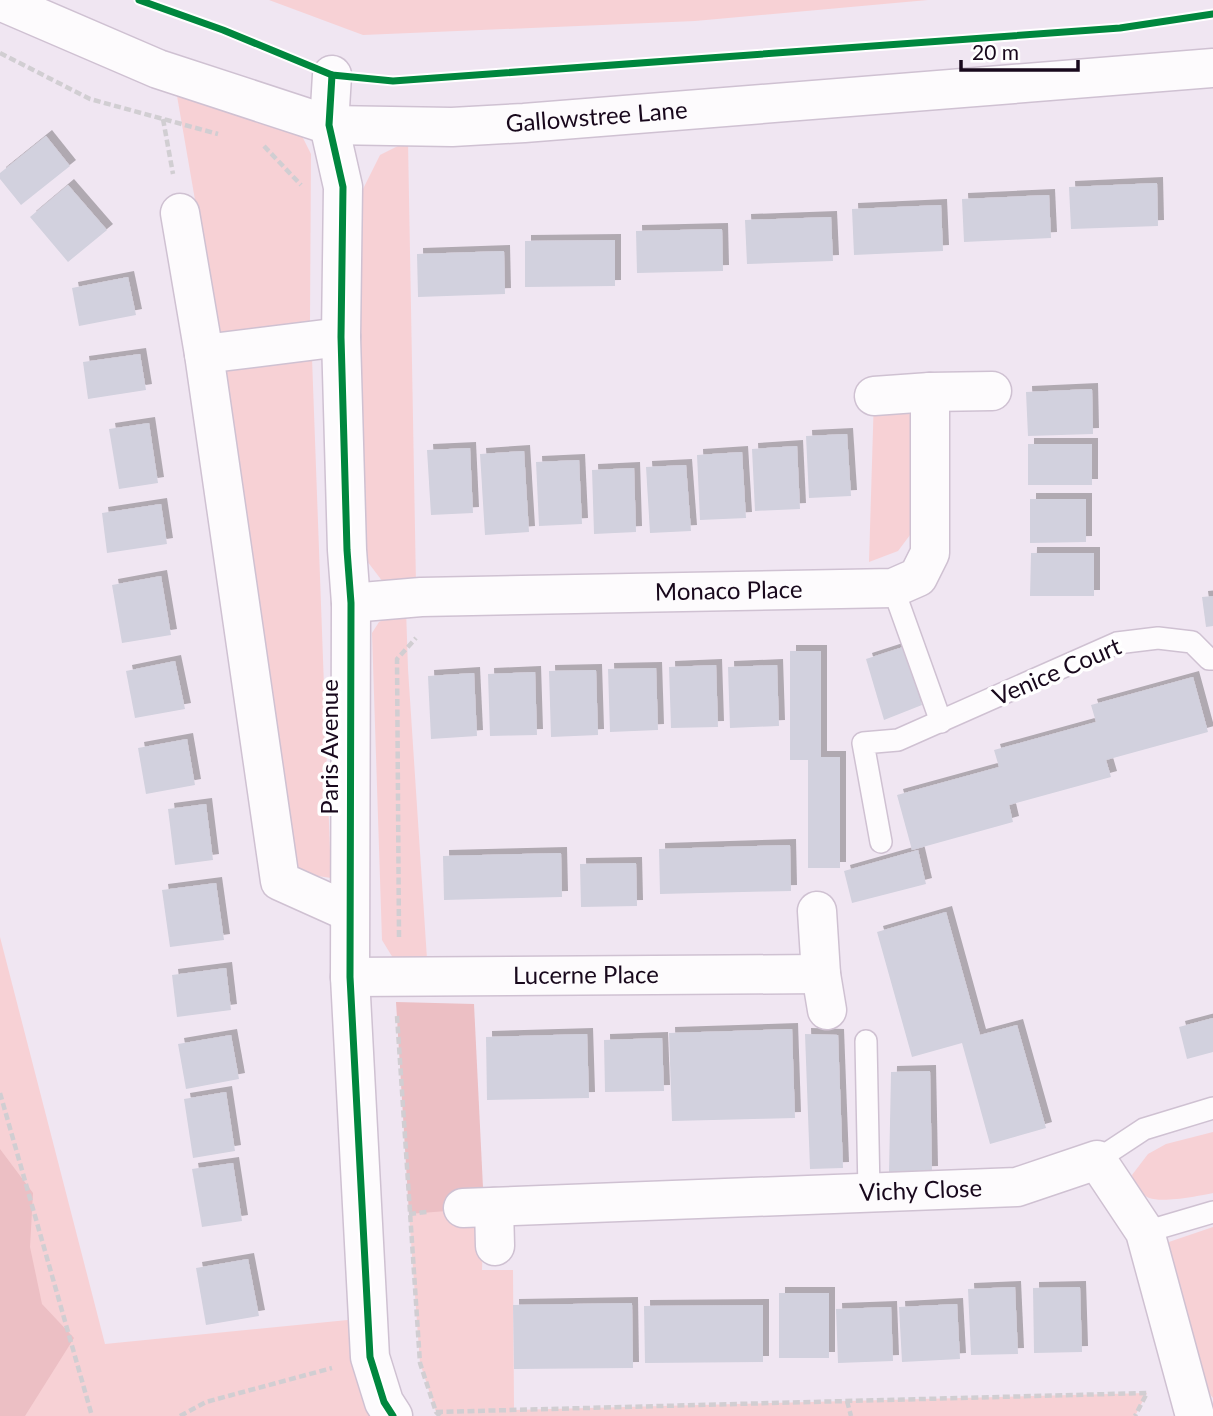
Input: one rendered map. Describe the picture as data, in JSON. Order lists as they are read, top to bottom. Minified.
{"streets":{"street":["Gallowstree Lane","Monaco Place","Paris Avenue","Lucerne Place","Vichy Close"],"lane":["Venice Court"]},"crossings":[["Gallowstree Lane","Paris Avenue"],["Monaco Place","Paris Avenue"],["Paris Avenue","Lucerne Place"]],"scale_bar":"20 m"}
